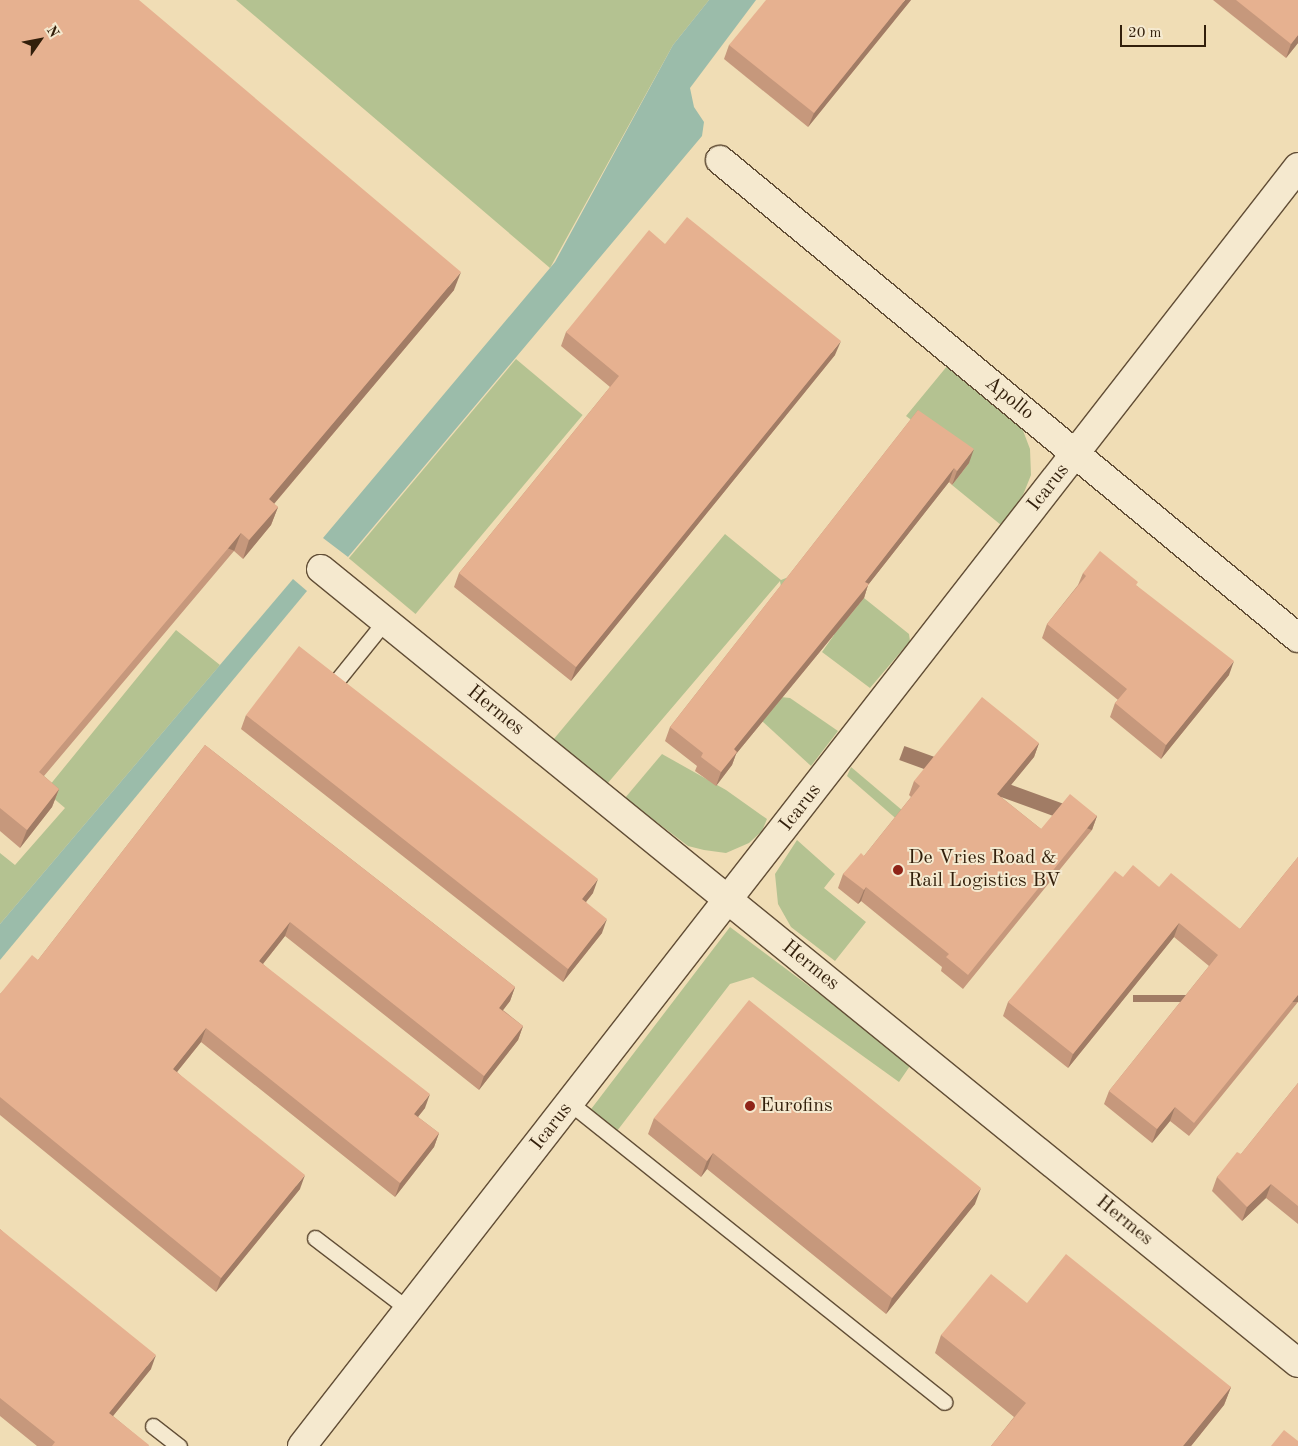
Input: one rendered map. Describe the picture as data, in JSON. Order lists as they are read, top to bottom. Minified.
{"streets":{"street":["Apollo","Icarus","Hermes"]},"crossings":[["Apollo","Icarus"],["Icarus","Hermes"]],"places":["De Vries Road & Rail Logistics BV","Eurofins"],"scale_bar":"20 m","north":"top right"}
